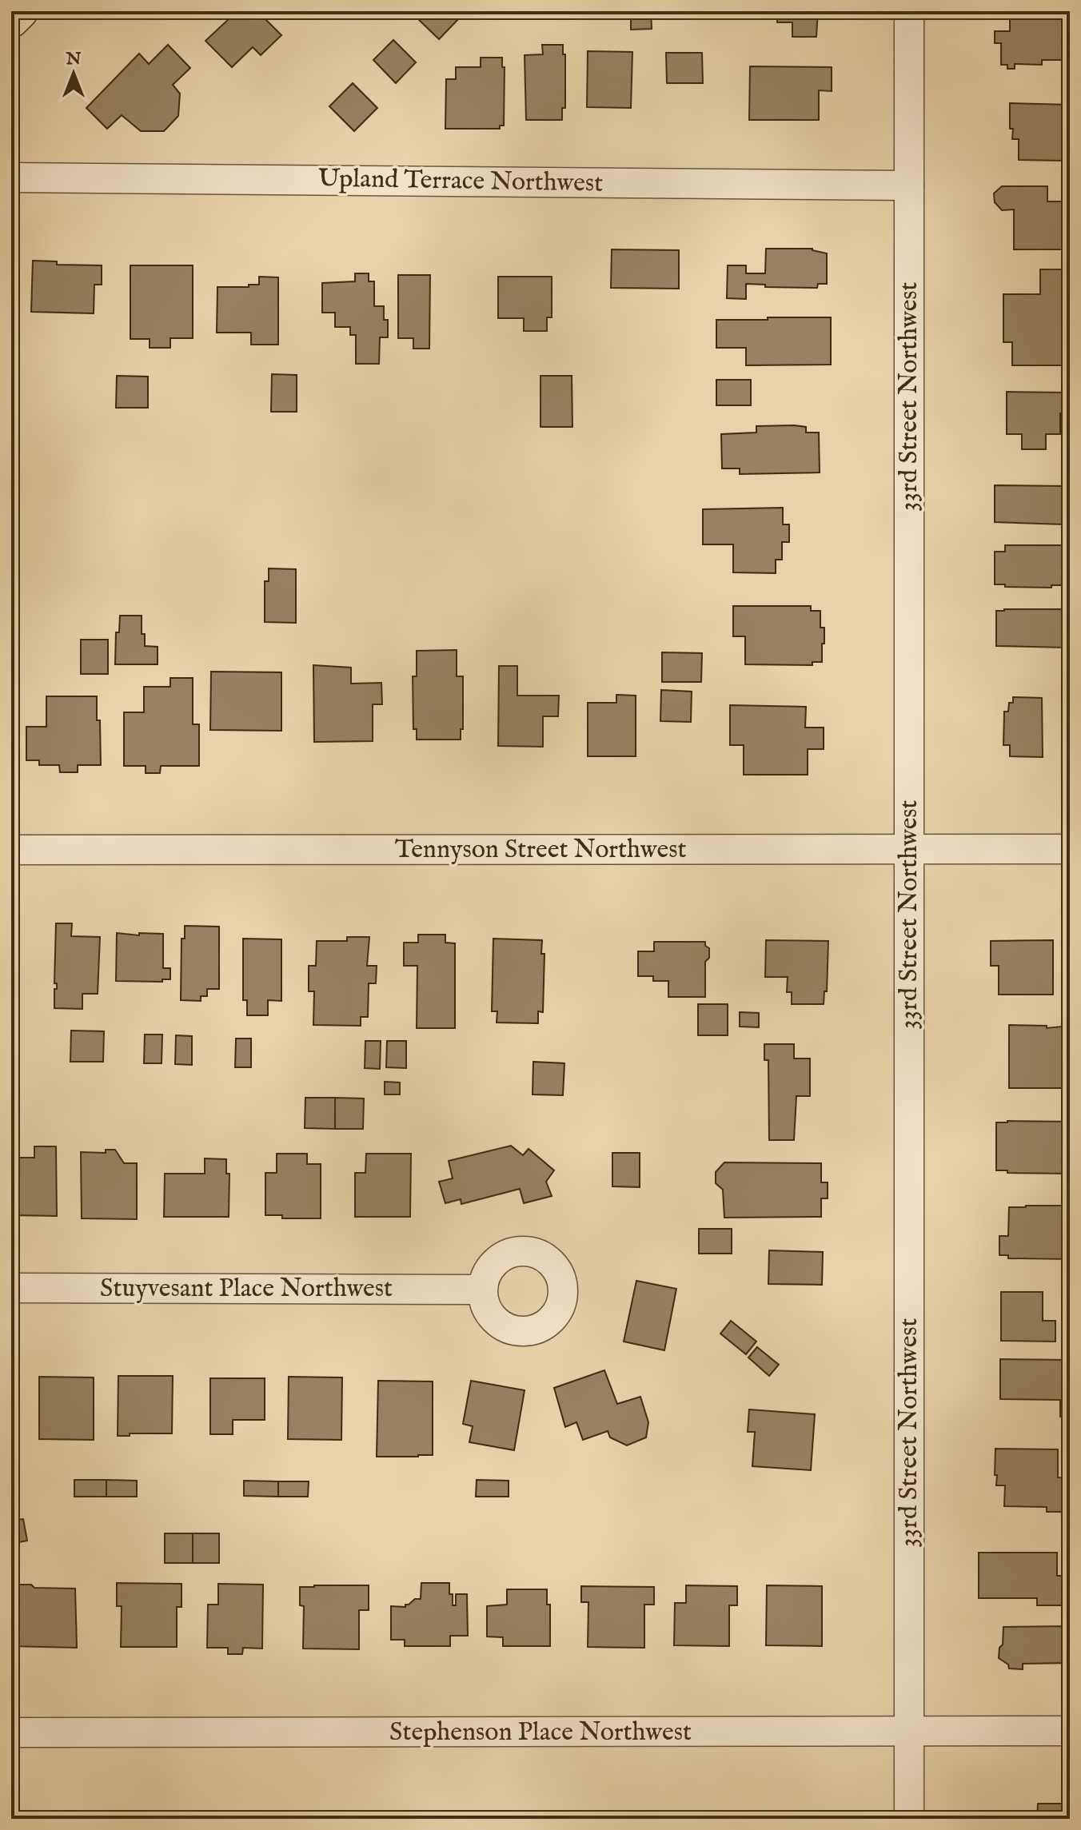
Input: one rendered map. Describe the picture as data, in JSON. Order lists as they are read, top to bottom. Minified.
{"streets":{"street":["Upland Terrace Northwest","33rd Street Northwest","Tennyson Street Northwest","Stuyvesant Place Northwest","Stephenson Place Northwest"]},"crossings":[["Upland Terrace Northwest","33rd Street Northwest"],["33rd Street Northwest","Tennyson Street Northwest"],["33rd Street Northwest","Stephenson Place Northwest"]],"north":"top"}
